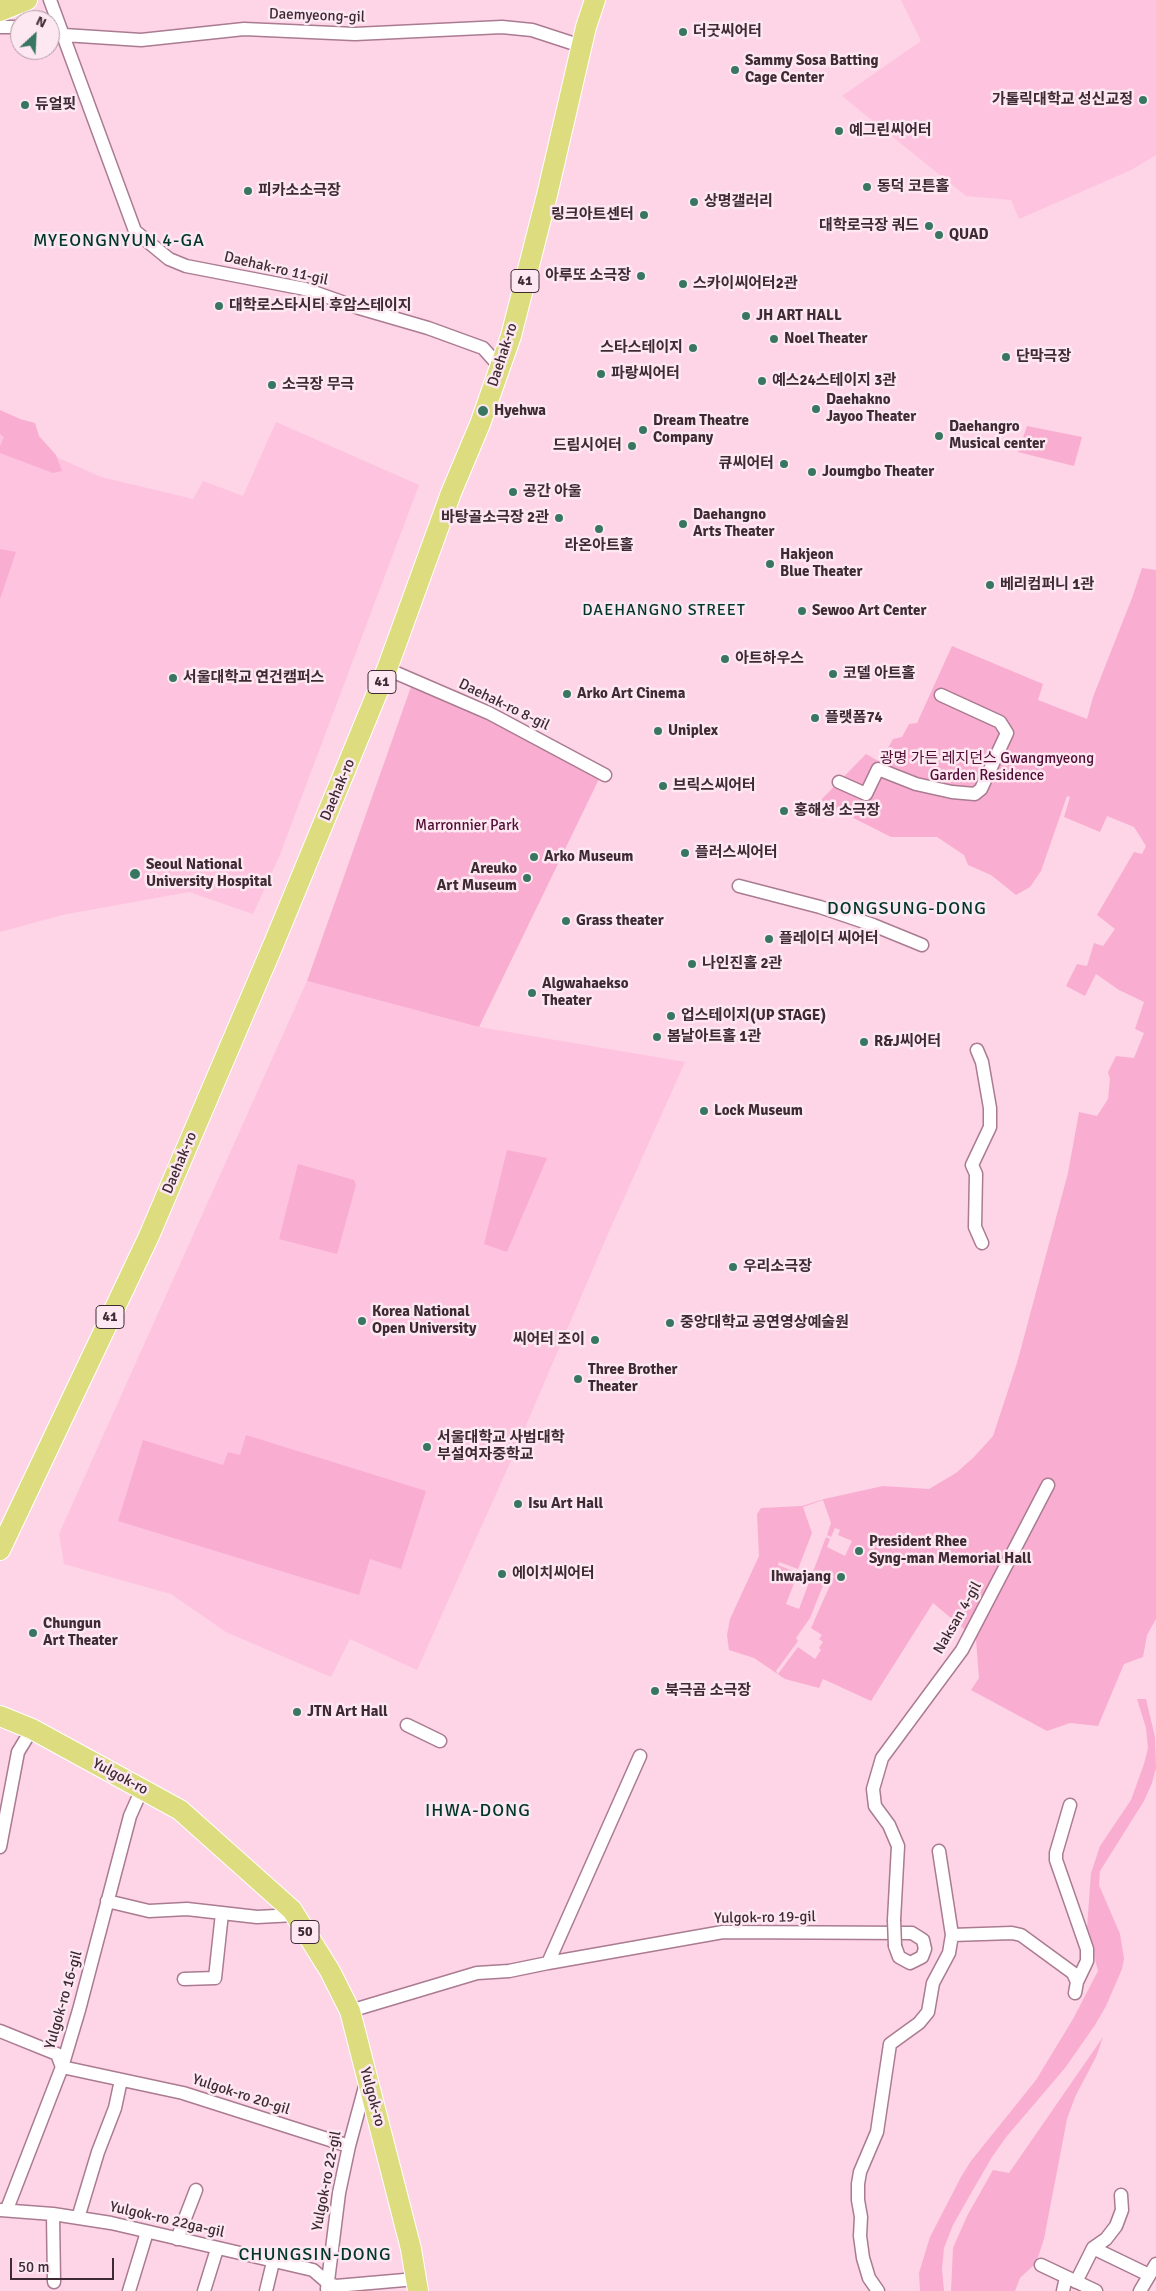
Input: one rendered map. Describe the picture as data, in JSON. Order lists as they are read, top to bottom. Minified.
{"streets":{"main road":["41","Daehak-ro","Yulgok-ro","50"],"street":["Daemyeong-gil","Daehak-ro 11-gil","Daehak-ro 8-gil","Naksan 4-gil","Yulgok-ro 19-gil","Yulgok-ro 16-gil","Yulgok-ro 20-gil","Yulgok-ro 22-gil","Yulgok-ro 22ga-gil"]},"crossings":[["Daemyeong-gil","Daehak-ro 11-gil"],["Daemyeong-gil","Daehak-ro"],["Daehak-ro 11-gil","Daehak-ro"],["Daehak-ro","Daehak-ro 8-gil"],["Naksan 4-gil","Yulgok-ro 19-gil"],["Yulgok-ro","Yulgok-ro 19-gil"],["Yulgok-ro","Yulgok-ro 16-gil"],["Yulgok-ro","Yulgok-ro 22-gil"],["Yulgok-ro 16-gil","Yulgok-ro 20-gil"],["Yulgok-ro 16-gil","Yulgok-ro 22ga-gil"],["Yulgok-ro 20-gil","Yulgok-ro 22-gil"],["Yulgok-ro 22-gil","Yulgok-ro 22ga-gil"]],"districts":["MYEONGNYUN 4-GA","DAEHANGNO STREET","DONGSUNG-DONG","IHWA-DONG","CHUNGSIN-DONG"],"parks":["광명 가든 레지던스 Gwangmyeong Garden Residence","Marronnier Park"],"places":["더굿씨어터","Sammy Sosa Batting Cage Center","가톨릭대학교 성신교정","듀얼핏","예그린씨어터","동덕 코튼홀","피카소소극장","상명갤러리","링크아트센터","대학로극장 쿼드","QUAD","아루또 소극장","스카이씨어터2관","대학로스타시티 후암스테이지","JH ART HALL","Noel Theater","스타스테이지","단막극장","파랑씨어터","예스24스테이지 3관","소극장 무극","Daehakno Jayoo Theater","Hyehwa","Dream Theatre Company","Daehangro Musical center","드림시어터","큐씨어터","Joumgbo Theater","공간 아울","바탕골소극장 2관","Daehangno Arts Theater","라온아트홀","Hakjeon Blue Theater","베리컴퍼니 1관","Sewoo Art Center","아트하우스","코델 아트홀","서울대학교 연건캠퍼스","Arko Art Cinema","플랫폼74","Uniplex","브릭스씨어터","홍해성 소극장","플러스씨어터","Arko Museum","Seoul National University Hospital","Areuko Art Museum","Grass theater","플레이더 씨어터","나인진홀 2관","Algwahaekso Theater","업스테이지(UP STAGE)","봄날아트홀 1관","R&J씨어터","Lock Museum","우리소극장","Korea National Open University","중앙대학교 공연영상예술원","씨어터 조이","Three Brother Theater","서울대학교 사범대학 부설여자중학교","Isu Art Hall","President Rhee Syng-man Memorial Hall","에이치씨어터","Ihwajang","Chungun Art Theater","북극곰 소극장","JTN Art Hall"],"scale_bar":"50 m","north":"top right"}
